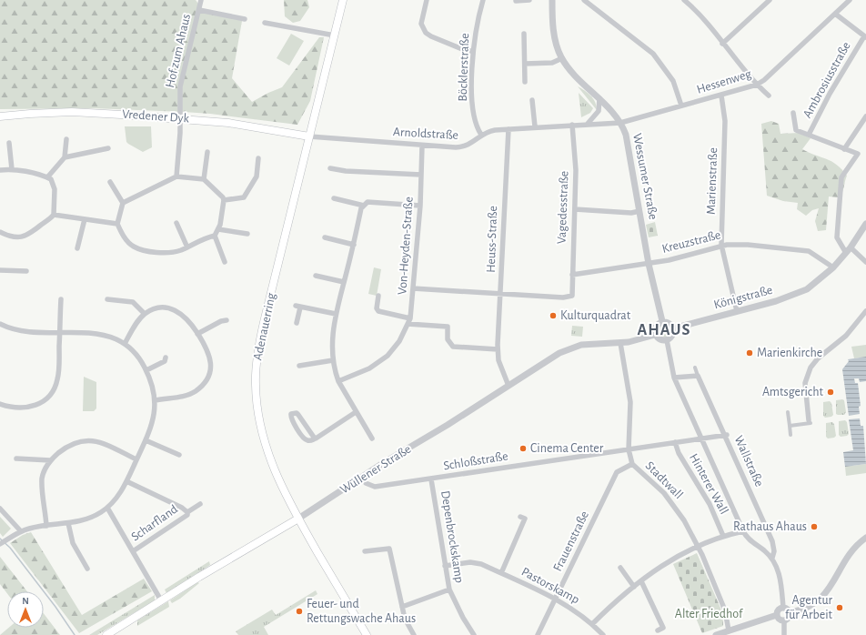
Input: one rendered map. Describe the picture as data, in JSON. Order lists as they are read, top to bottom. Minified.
{"streets":{"main road":["Vredener Dyk","Adenauerring","Wüllener Straße"],"street":["Hof zum Ahaus","Böcklerstraße","Ambrosiusstraße","Hessenweg","Arnoldstraße","Wessumer Straße","Marienstraße","Vagedesstraße","Heuss-Straße","Kreuzstraße","Von-Heyden-Straße","Königstraße","Schloßstraße","Wallstraße","Stadtwall","Hinterer Wall","Scharfland","Depenbrockskamp","Frauenstraße","Pastorskamp"]},"crossings":[["Hof zum Ahaus","Vredener Dyk"],["Böcklerstraße","Arnoldstraße"],["Hessenweg","Arnoldstraße"],["Hessenweg","Wessumer Straße"],["Hessenweg","Marienstraße"],["Vredener Dyk","Arnoldstraße"],["Vredener Dyk","Adenauerring"],["Arnoldstraße","Wessumer Straße"],["Arnoldstraße","Vagedesstraße"],["Arnoldstraße","Heuss-Straße"],["Arnoldstraße","Von-Heyden-Straße"],["Arnoldstraße","Adenauerring"],["Wessumer Straße","Kreuzstraße"],["Wessumer Straße","Königstraße"],["Wessumer Straße","Wüllener Straße"],["Marienstraße","Kreuzstraße"],["Marienstraße","Königstraße"],["Vagedesstraße","Heuss-Straße"],["Vagedesstraße","Kreuzstraße"],["Heuss-Straße","Wüllener Straße"],["Kreuzstraße","Königstraße"],["Königstraße","Wüllener Straße"],["Adenauerring","Wüllener Straße"],["Schloßstraße","Wallstraße"],["Schloßstraße","Wüllener Straße"],["Schloßstraße","Stadtwall"],["Schloßstraße","Hinterer Wall"],["Schloßstraße","Depenbrockskamp"],["Wüllener Straße","Scharfland"],["Stadtwall","Frauenstraße"],["Depenbrockskamp","Pastorskamp"],["Frauenstraße","Pastorskamp"]],"districts":["AHAUS"],"parks":["Alter Friedhof"],"places":["Kulturquadrat","Marienkirche","Amtsgericht","Cinema Center","Rathaus Ahaus","Agentur für Arbeit","Feuer- und Rettungswache Ahaus"],"north":"top"}
